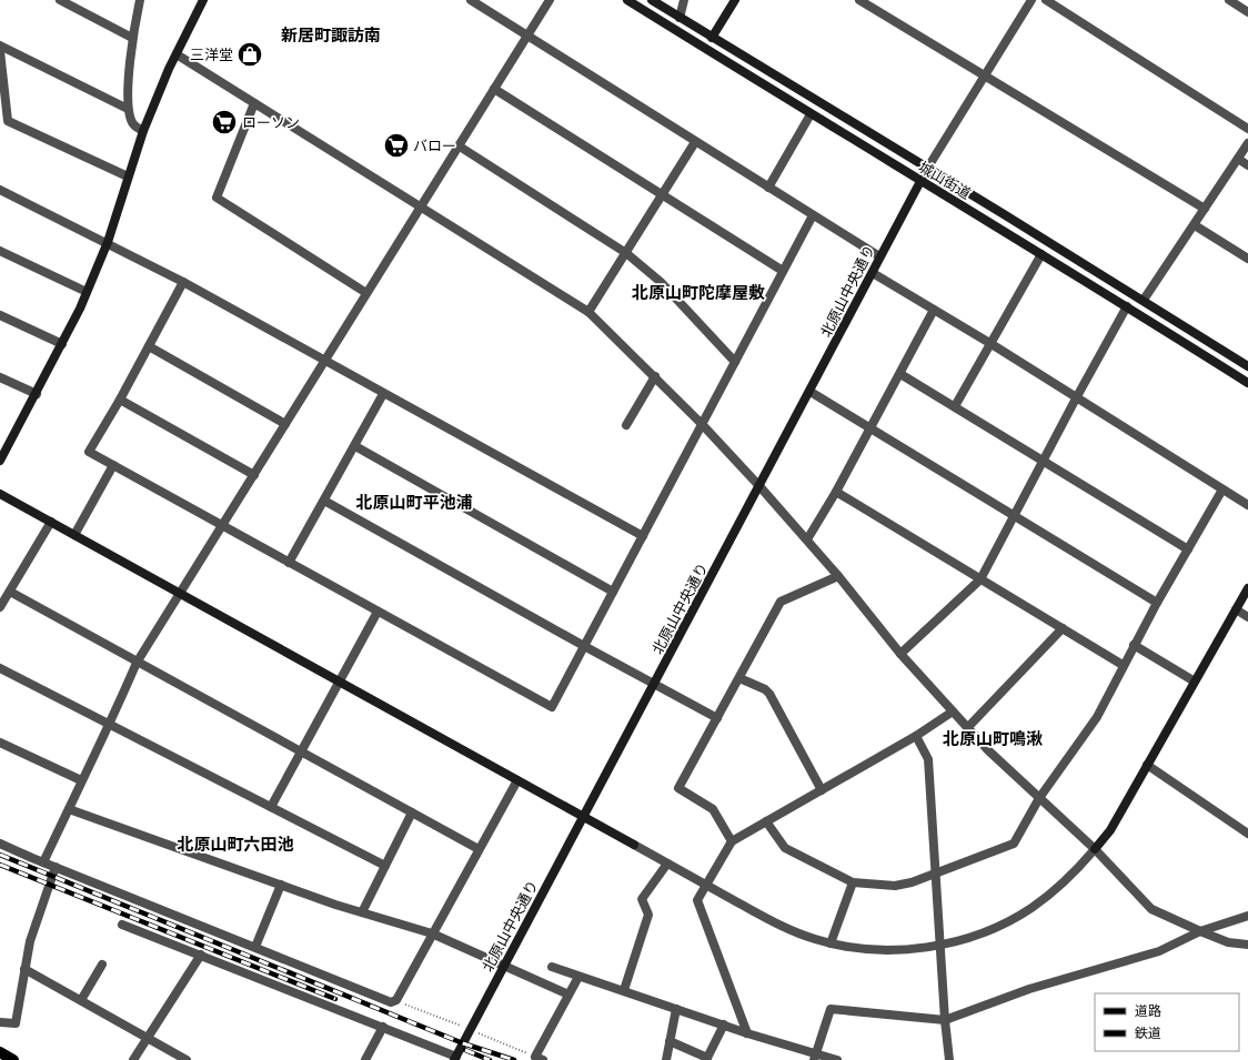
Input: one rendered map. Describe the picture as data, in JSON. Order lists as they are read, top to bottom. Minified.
{"streets":{"street":["城山街道","北原山中央通り"]},"crossings":[["城山街道","北原山中央通り"]],"districts":["新居町諏訪南","北原山町陀摩屋敷","北原山町平池浦","北原山町鳴湫","北原山町六田池"],"places":{"shop":["三洋堂"],"supermarket":["ローソン","バロー"]},"legend":["道路","鉄道"]}
